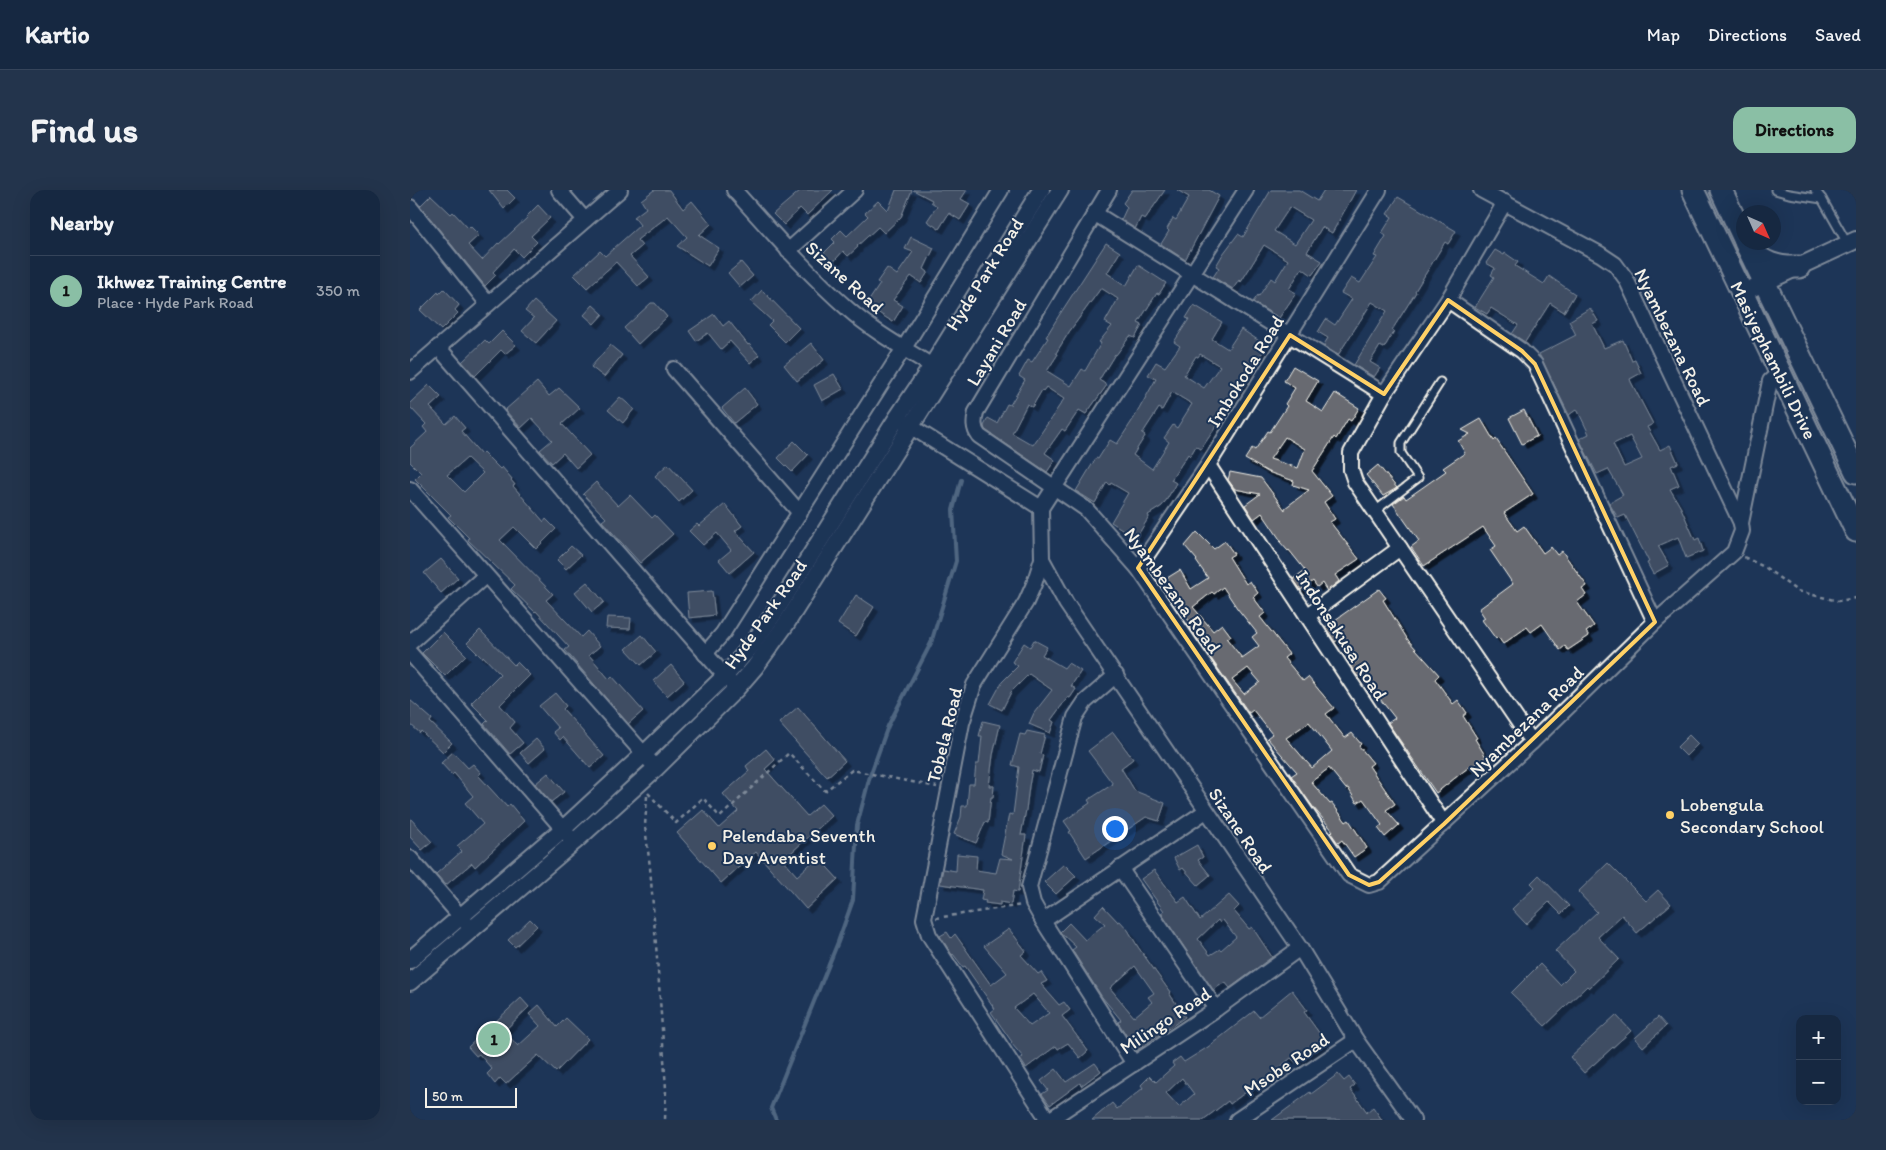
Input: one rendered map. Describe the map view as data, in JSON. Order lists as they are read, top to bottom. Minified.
{"streets":{"main road":["Masiyephambili Drive"],"street":["Hyde Park Road","Sizane Road","Nyambezana Road","Layani Road","Imbokoda Road","Indonsakusa Road","Tobela Road","Milingo Road","Msobe Road"]},"crossings":[["Hyde Park Road","Sizane Road"],["Sizane Road","Tobela Road"],["Sizane Road","Milingo Road"],["Sizane Road","Msobe Road"],["Nyambezana Road","Layani Road"],["Nyambezana Road","Imbokoda Road"],["Nyambezana Road","Indonsakusa Road"],["Imbokoda Road","Indonsakusa Road"]],"places":["Lobengula Secondary School","Pelendaba Seventh Day Aventist"],"scale_bar":"50 m","north":"bottom right","page":{"header":"Kartio","nav":["Map","Directions","Saved"],"buttons":"Directions","title":"Find us","heading":"Nearby","list":[{"mark":"1","name":"Ikhwez Training Centre","note":"Place · Hyde Park Road","value":"350 m"}],"map_buttons":["+","−"],"pins":"1","scale":"50 m"}}
